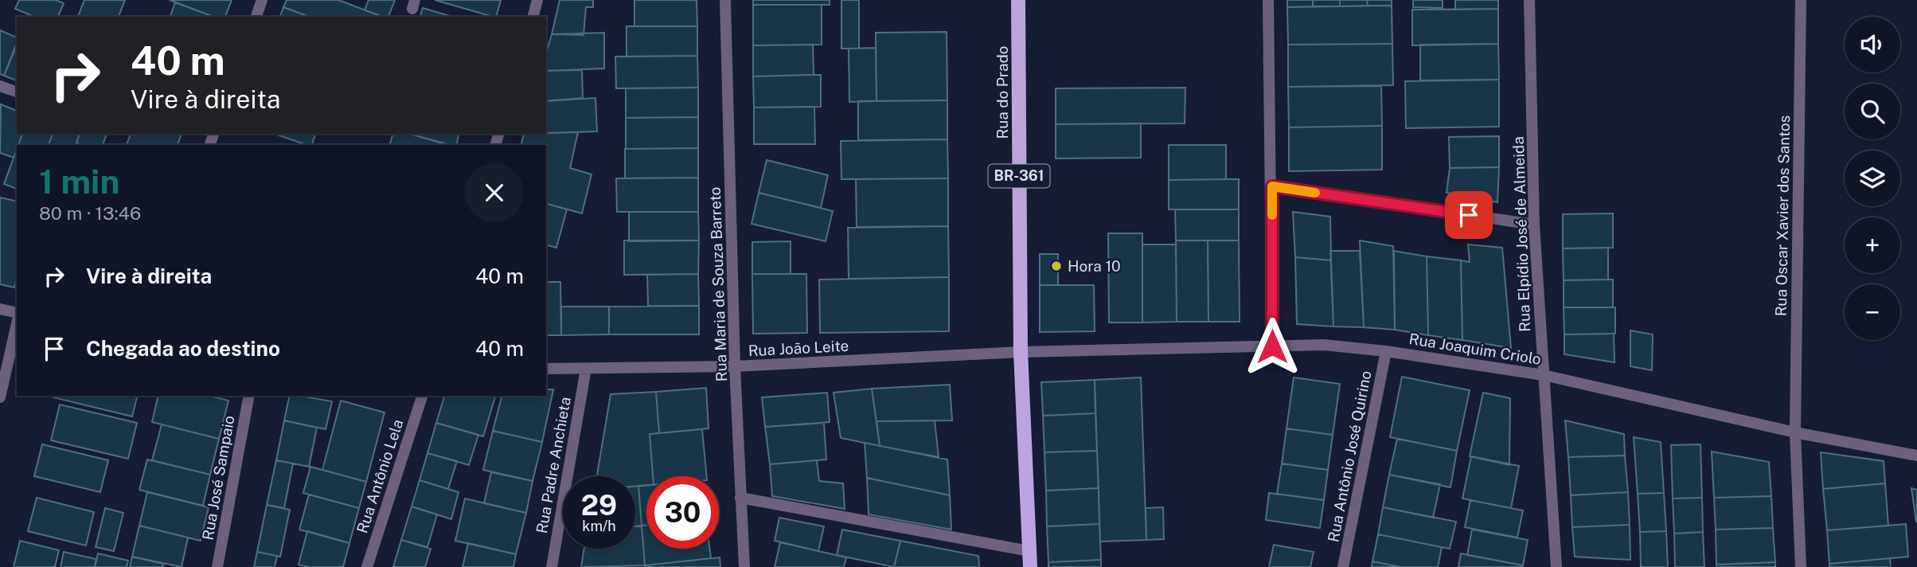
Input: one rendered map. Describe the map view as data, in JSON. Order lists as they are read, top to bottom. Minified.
{"streets":{"main road":["Rua do Prado","BR-361"],"street":["Rua Oscar Xavier dos Santos","Rua Elpídio José de Almeida","Rua Maria de Souza Barreto","Rua João Leite","Rua Joaquim Criolo","Rua Antônio José Quirino","Rua Padre Anchieta","Rua Antônio Lela","Rua José Sampaio"]},"crossings":[["Rua do Prado","BR-361"],["Rua do Prado","Rua João Leite"],["Rua do Prado","Rua Joaquim Criolo"],["BR-361","Rua João Leite"],["BR-361","Rua Joaquim Criolo"],["Rua Oscar Xavier dos Santos","Rua Joaquim Criolo"],["Rua Elpídio José de Almeida","Rua Joaquim Criolo"],["Rua Maria de Souza Barreto","Rua João Leite"],["Rua João Leite","Rua Joaquim Criolo"],["Rua João Leite","Rua Padre Anchieta"],["Rua Joaquim Criolo","Rua Antônio José Quirino"]],"places":["Hora 10"],"page":{"map_buttons":["+","−"],"turn":["40 m","Vire à direita"],"heading":["1 min","80 m · 13:46"],"list":[{"name":"Vire à direita","value":"40 m"},{"name":"Chegada ao destino","value":"40 m"}],"speed":"29 km/h","limit":"30"}}
